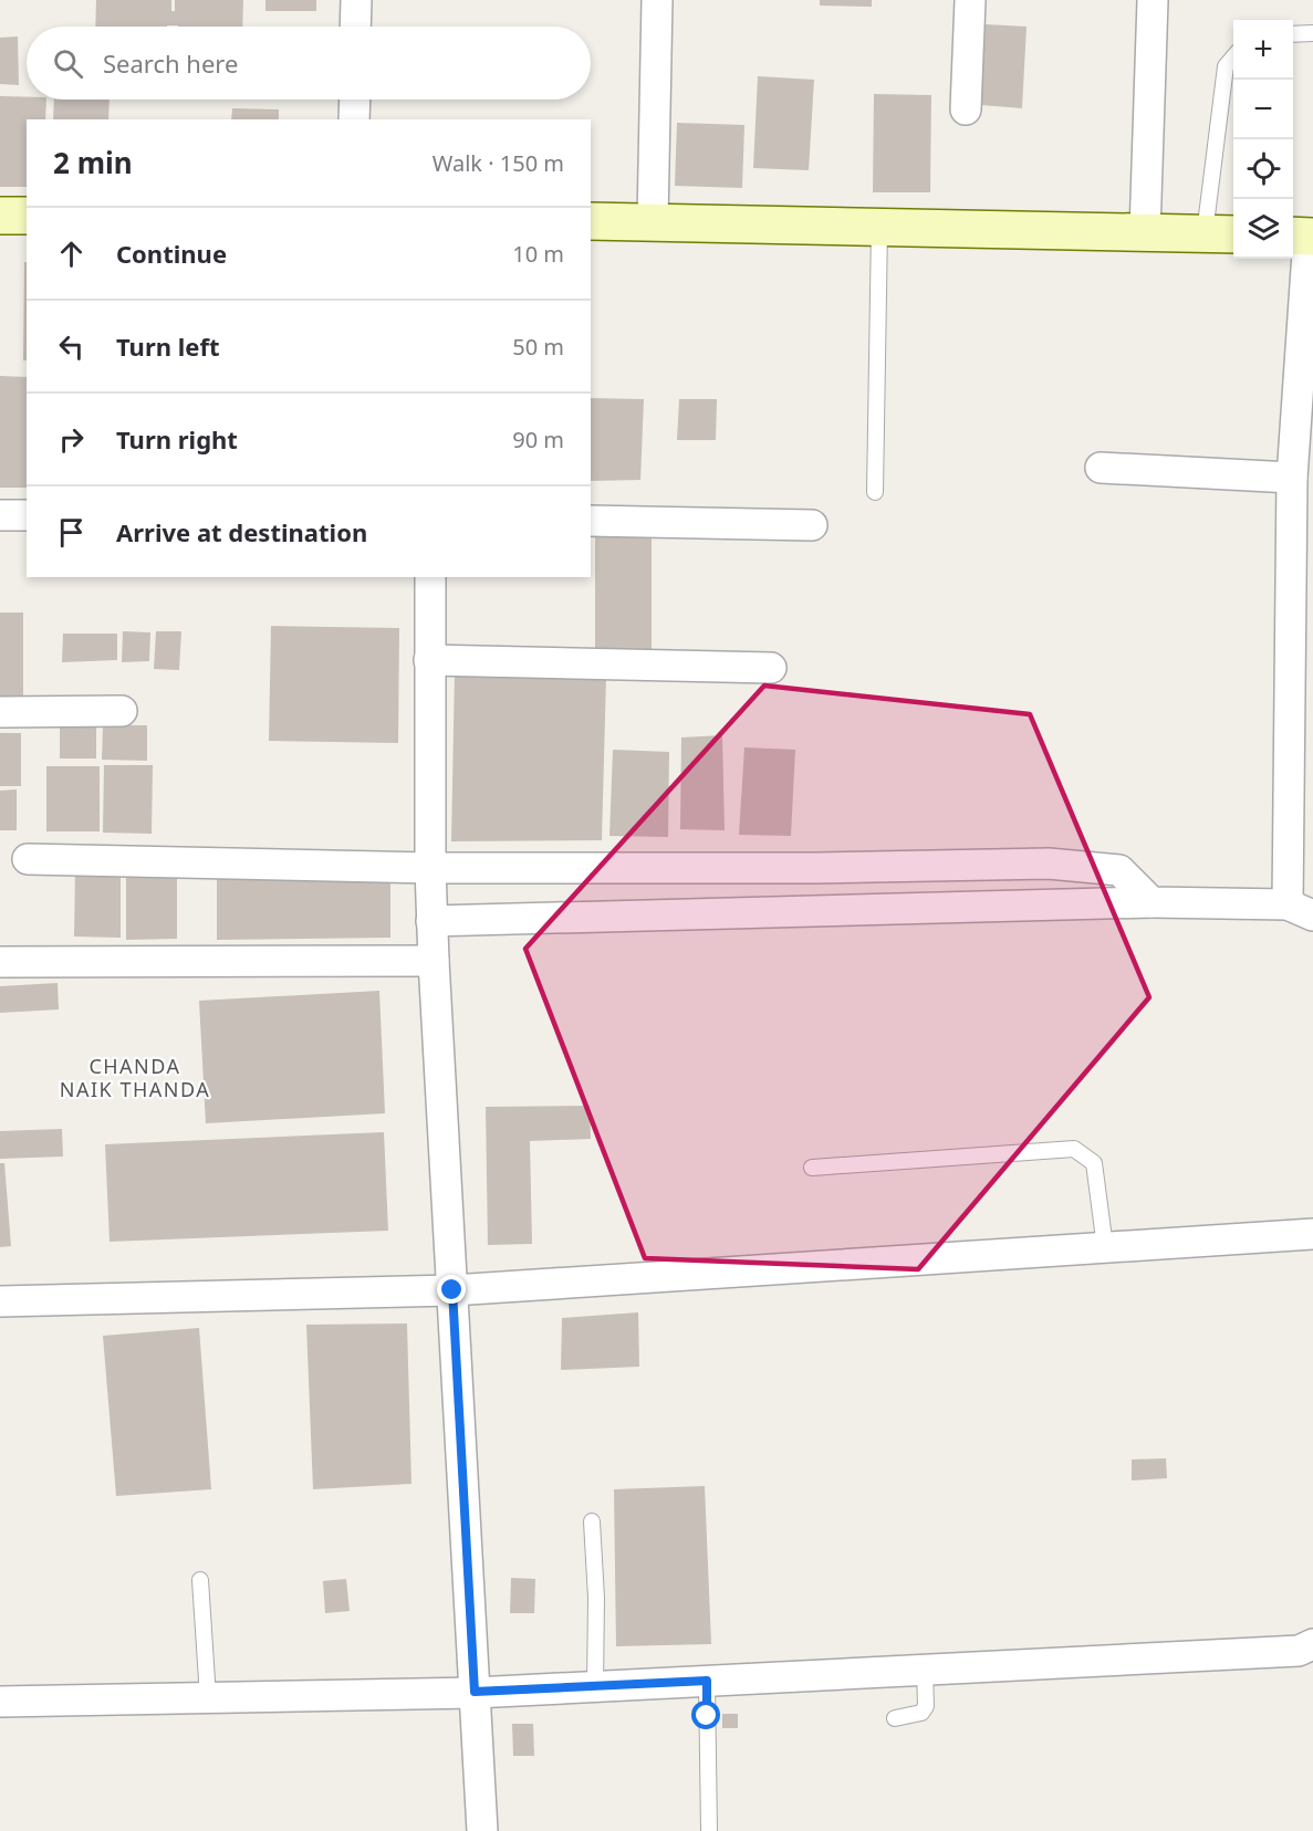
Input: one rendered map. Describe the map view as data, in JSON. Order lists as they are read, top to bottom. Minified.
{"districts":["CHANDA NAIK THANDA"],"page":{"map_buttons":["+","−"],"search":"Search here","heading":["2 min","Walk · 150 m"],"list":[["Continue","10 m"],["Turn left","50 m"],["Turn right","90 m"],"Arrive at destination"]}}
